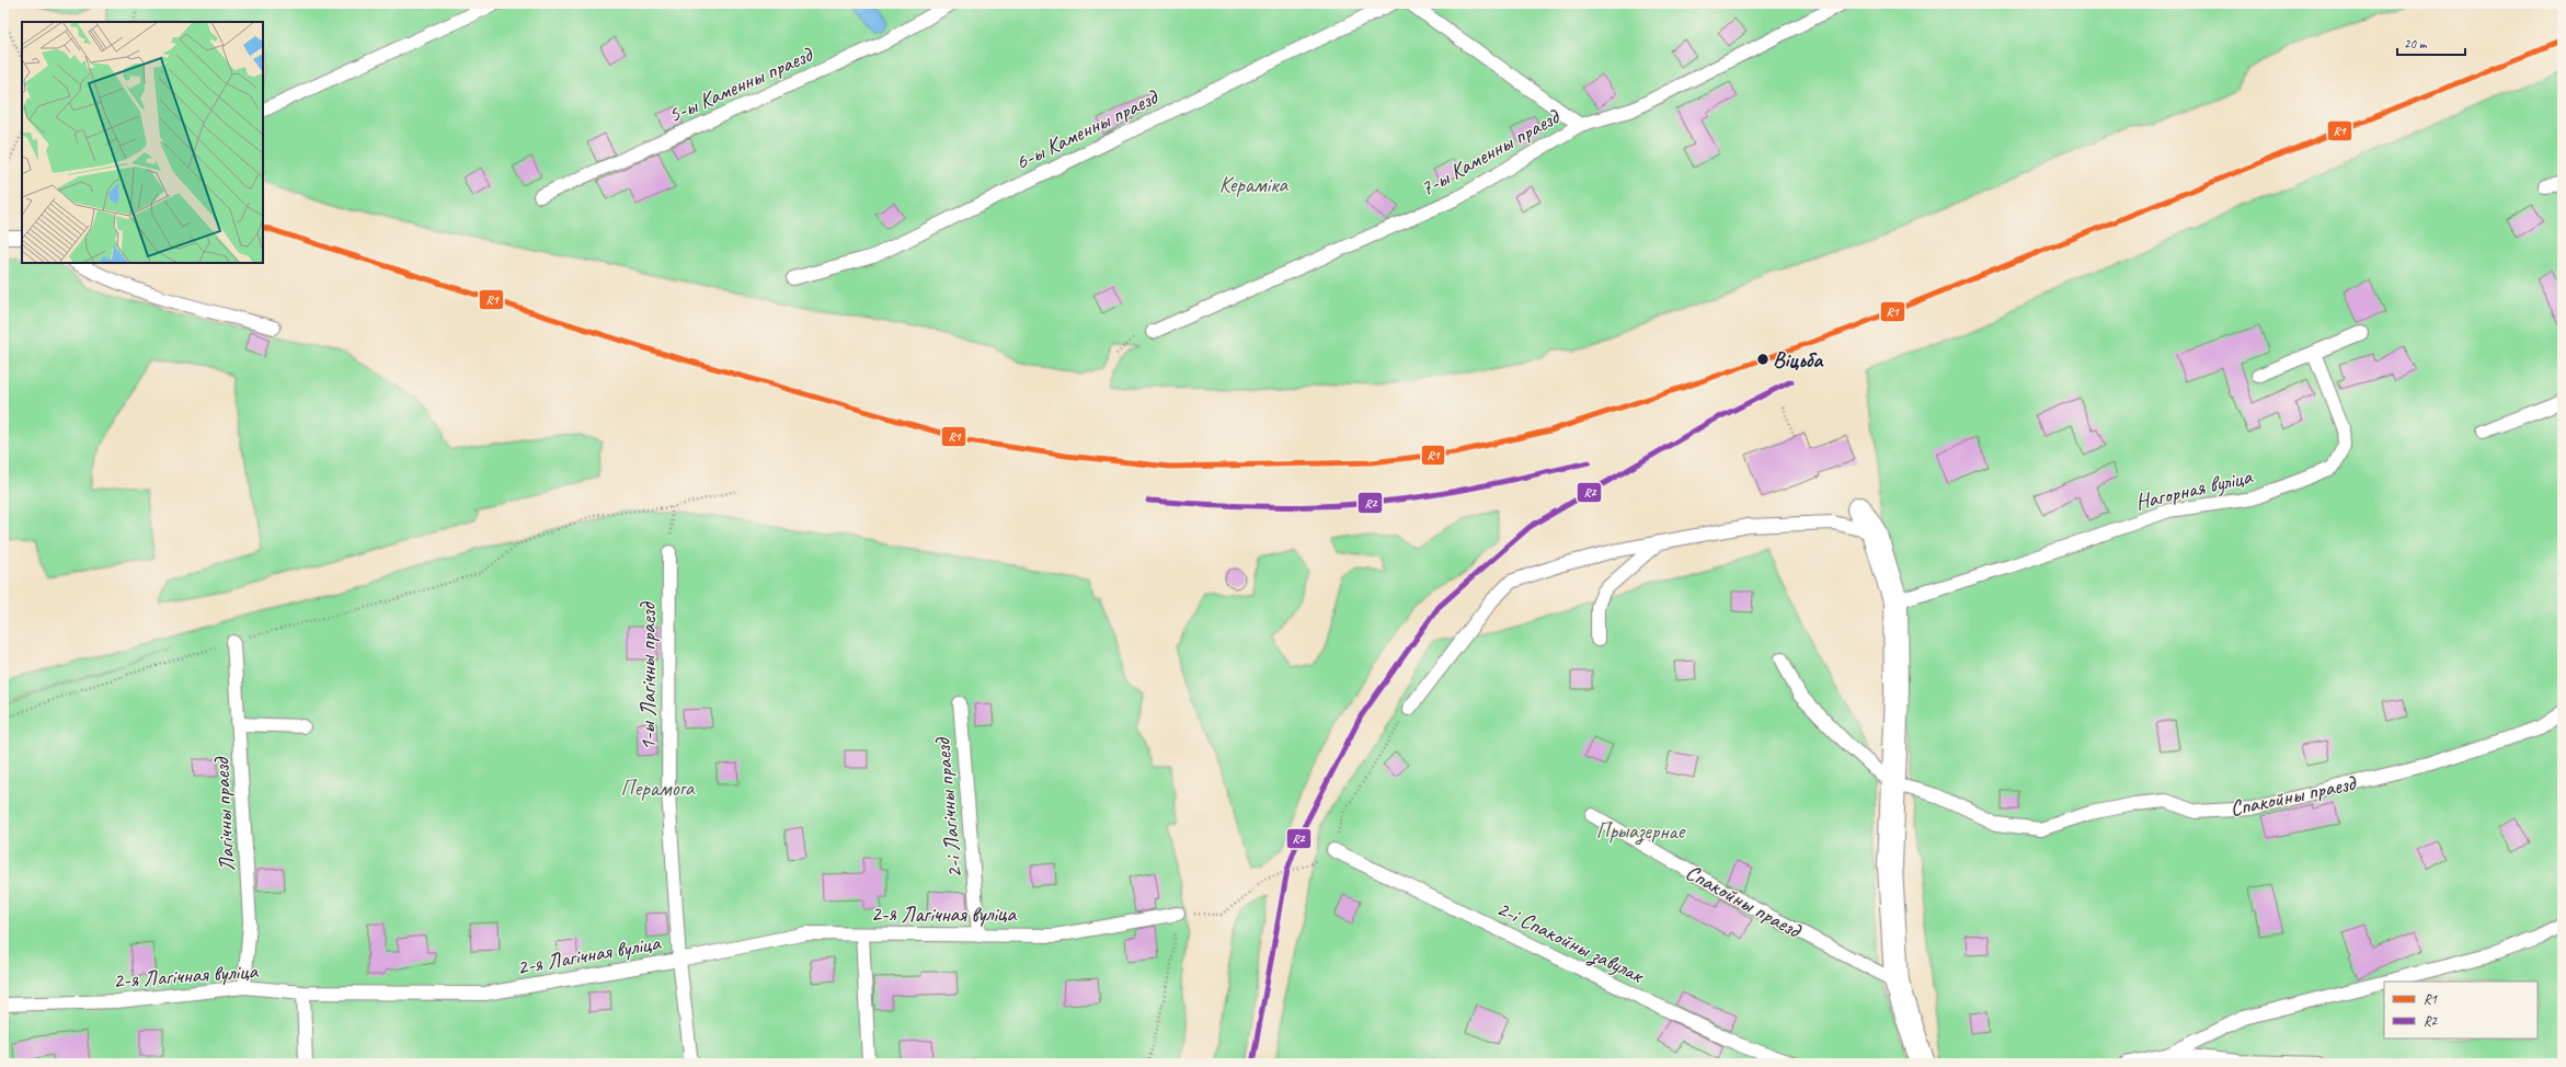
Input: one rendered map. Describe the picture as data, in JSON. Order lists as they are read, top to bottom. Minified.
{"streets":{"lane":["5-ы Каменны праезд","6-ы Каменны праезд","7-ы Каменны праезд","Нагорная вуліца","1-ы Лагічны праезд","Спакойны праезд","2-і Лагічны праезд","Лагічны праезд","2-я Лагічная вуліца","2-і Спакойны завулак"]},"crossings":[["1-ы Лагічны праезд","2-я Лагічная вуліца"],["2-і Лагічны праезд","2-я Лагічная вуліца"],["Лагічны праезд","2-я Лагічная вуліца"]],"parks":["Кераміка","Перамога","Прыазернае"],"places":["Віцьба"],"lines":["transit line R1","transit line R2"],"legend":["R1","R2"],"scale_bar":"20 m"}
